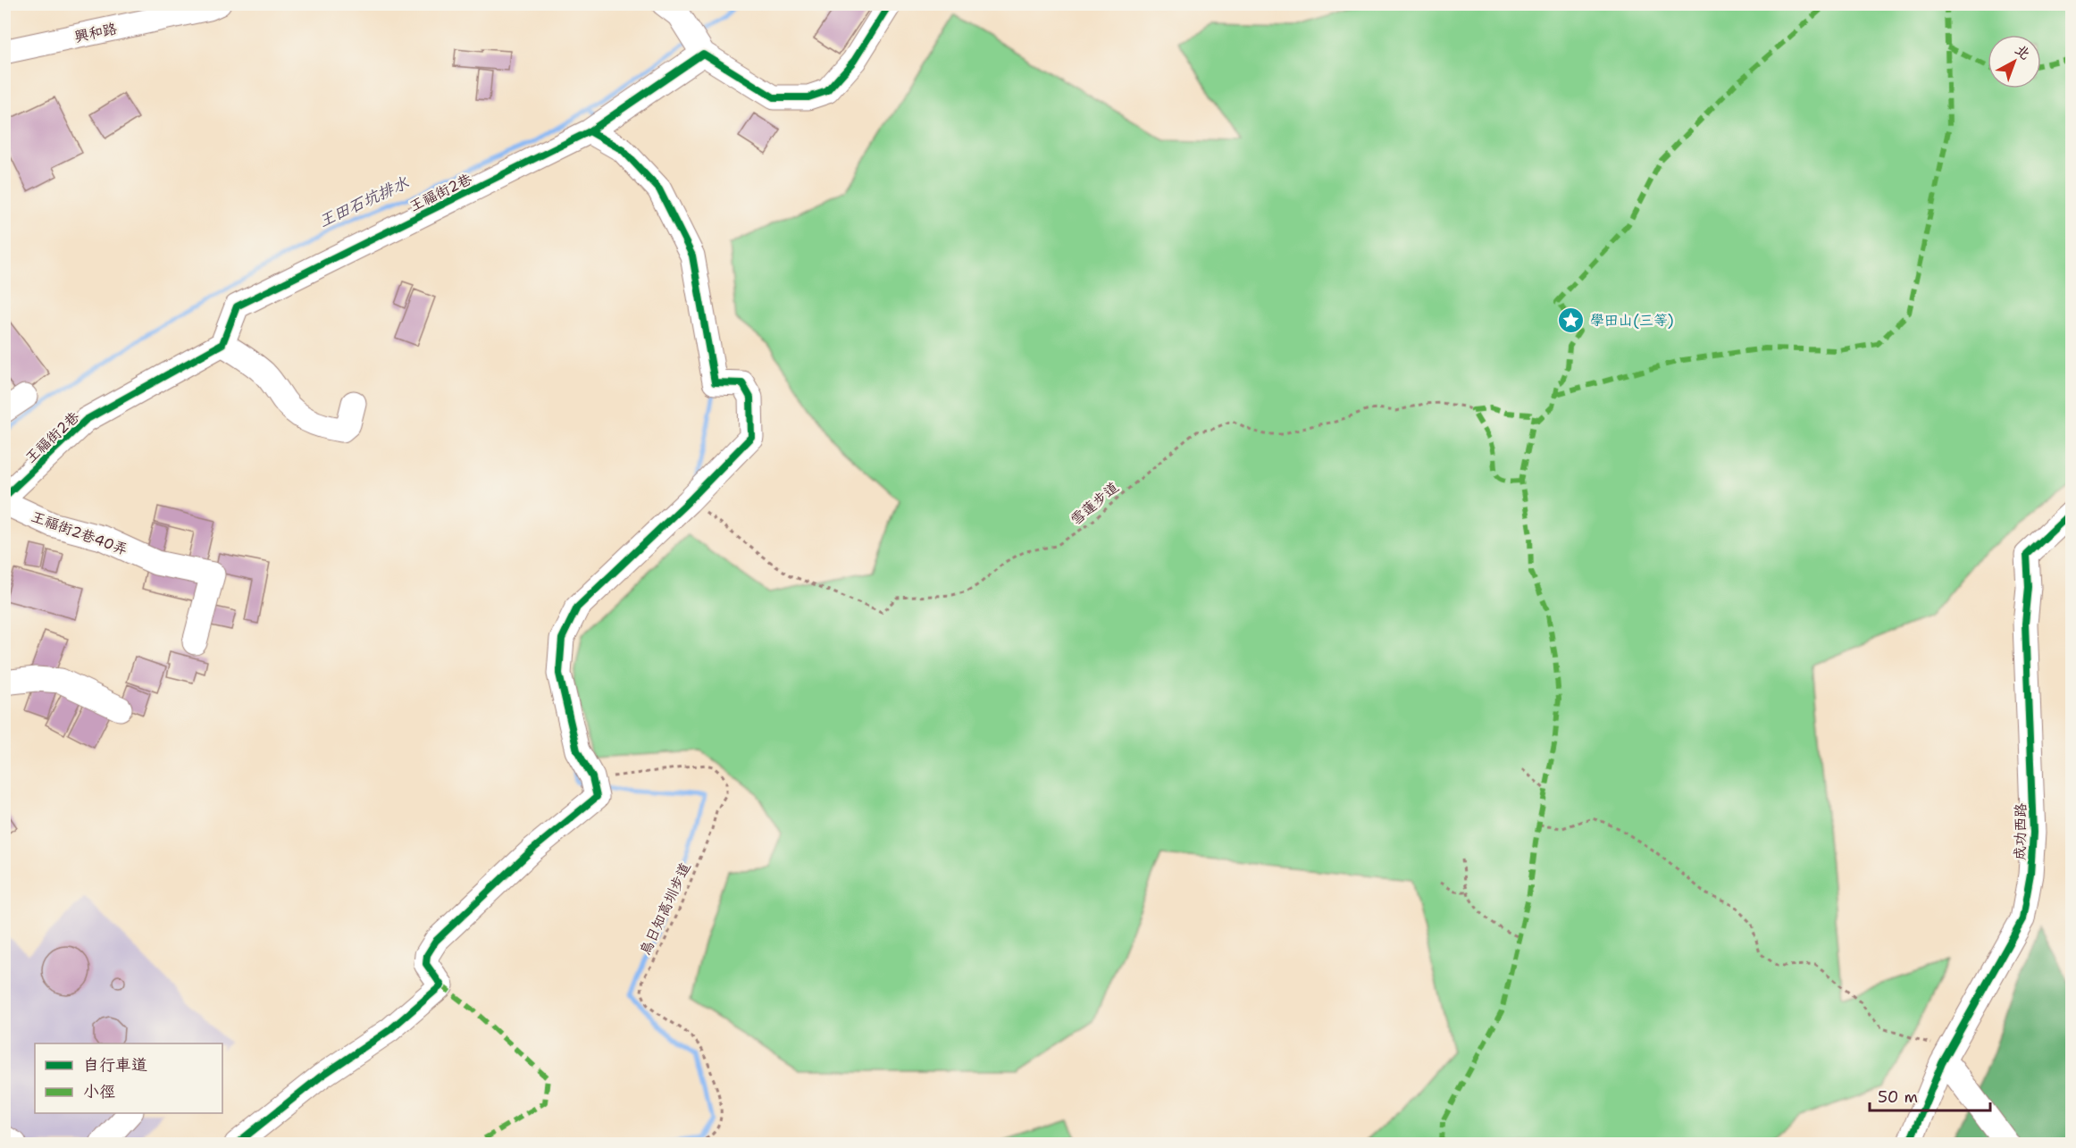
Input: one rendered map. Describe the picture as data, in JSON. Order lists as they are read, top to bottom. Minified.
{"streets":{"street":["興和路","王福街2巷","王福街2巷40弄","成功西路"],"path":["雪蓮步道","烏日知高圳步道"]},"water":["王田石坑排水"],"places":{"place":["學田山(三等)"]},"legend":["自行車道","小徑"],"scale_bar":"50 m","north":"top right"}
